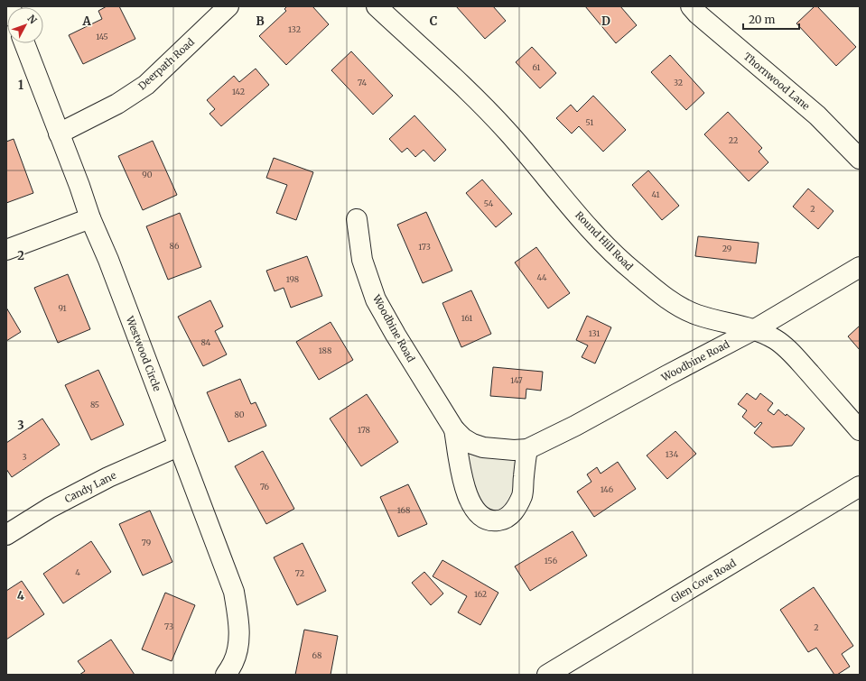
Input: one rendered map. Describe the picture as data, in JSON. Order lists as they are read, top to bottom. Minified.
{"streets":{"street":["Deerpath Road","Thornwood Lane","Round Hill Road","Woodbine Road","Westwood Circle","Candy Lane","Glen Cove Road"]},"crossings":[["Deerpath Road","Westwood Circle"],["Round Hill Road","Woodbine Road"],["Westwood Circle","Candy Lane"]],"house_numbers":["132","145","61","74","32","142","51","22","90","41","54","2","86","173","29","44","198","91","161","131","84","188","147","85","80","178","134","3","76","146","168","79","156","4","72","162","73","2","68"],"scale_bar":"20 m","north":"top right","grid":{"columns":["A","B","C","D"],"rows":["1","2","3","4"]}}
